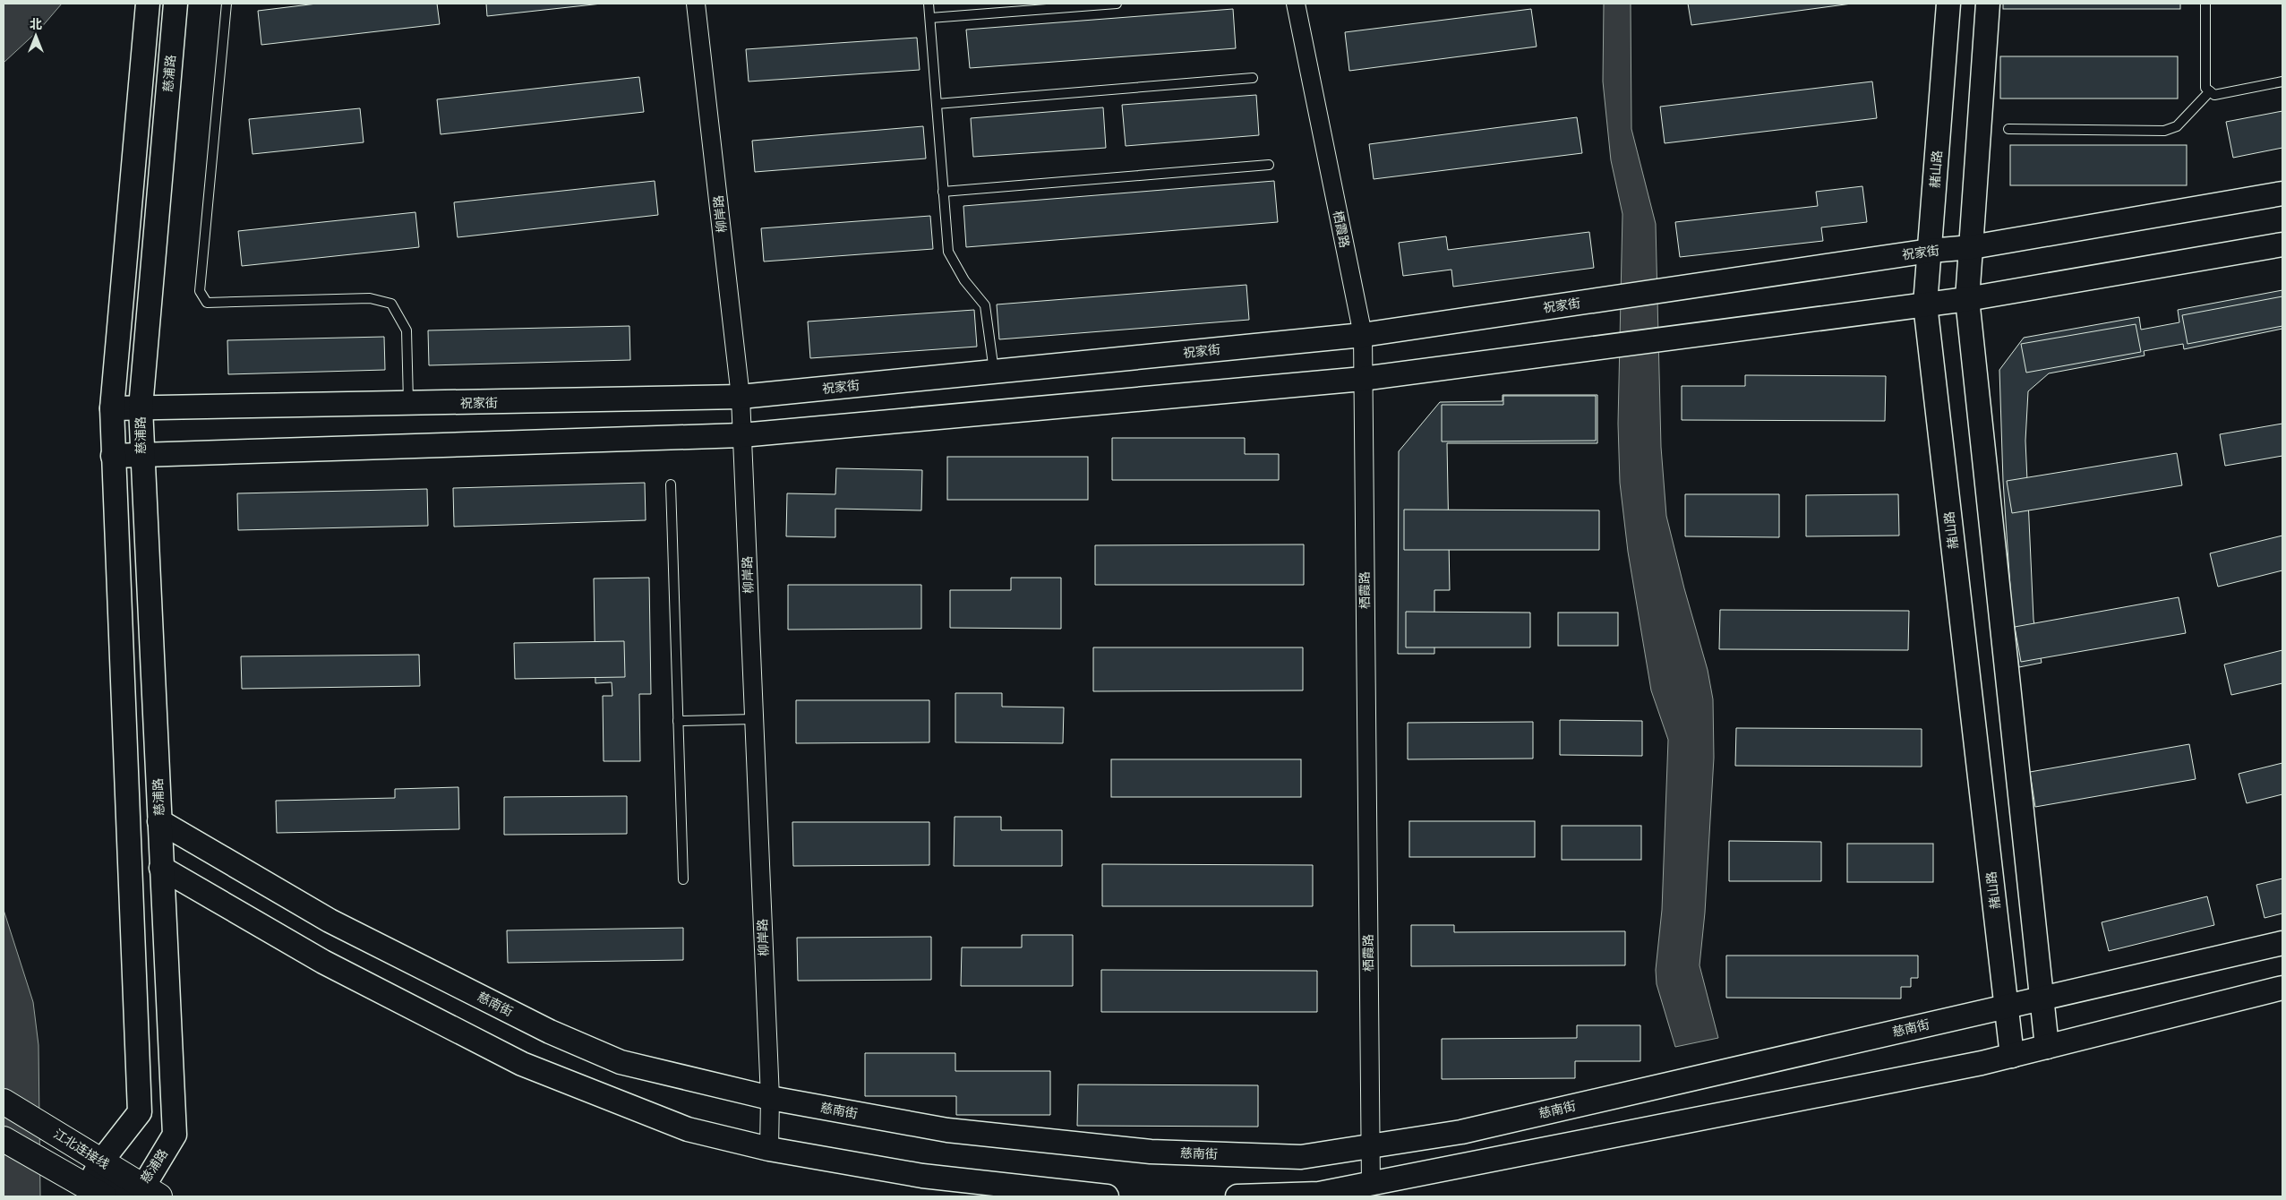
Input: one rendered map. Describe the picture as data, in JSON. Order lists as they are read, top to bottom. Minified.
{"streets":{"highway":["江北连接线"],"street":["慈浦路","赭山路","柳岸路","栖霞路","祝家街","慈南街"]},"crossings":[["慈浦路","祝家街"],["慈浦路","慈南街"],["慈浦路","江北连接线"],["赭山路","祝家街"],["赭山路","慈南街"],["柳岸路","祝家街"],["柳岸路","慈南街"],["栖霞路","祝家街"],["栖霞路","慈南街"]],"north":"top"}
